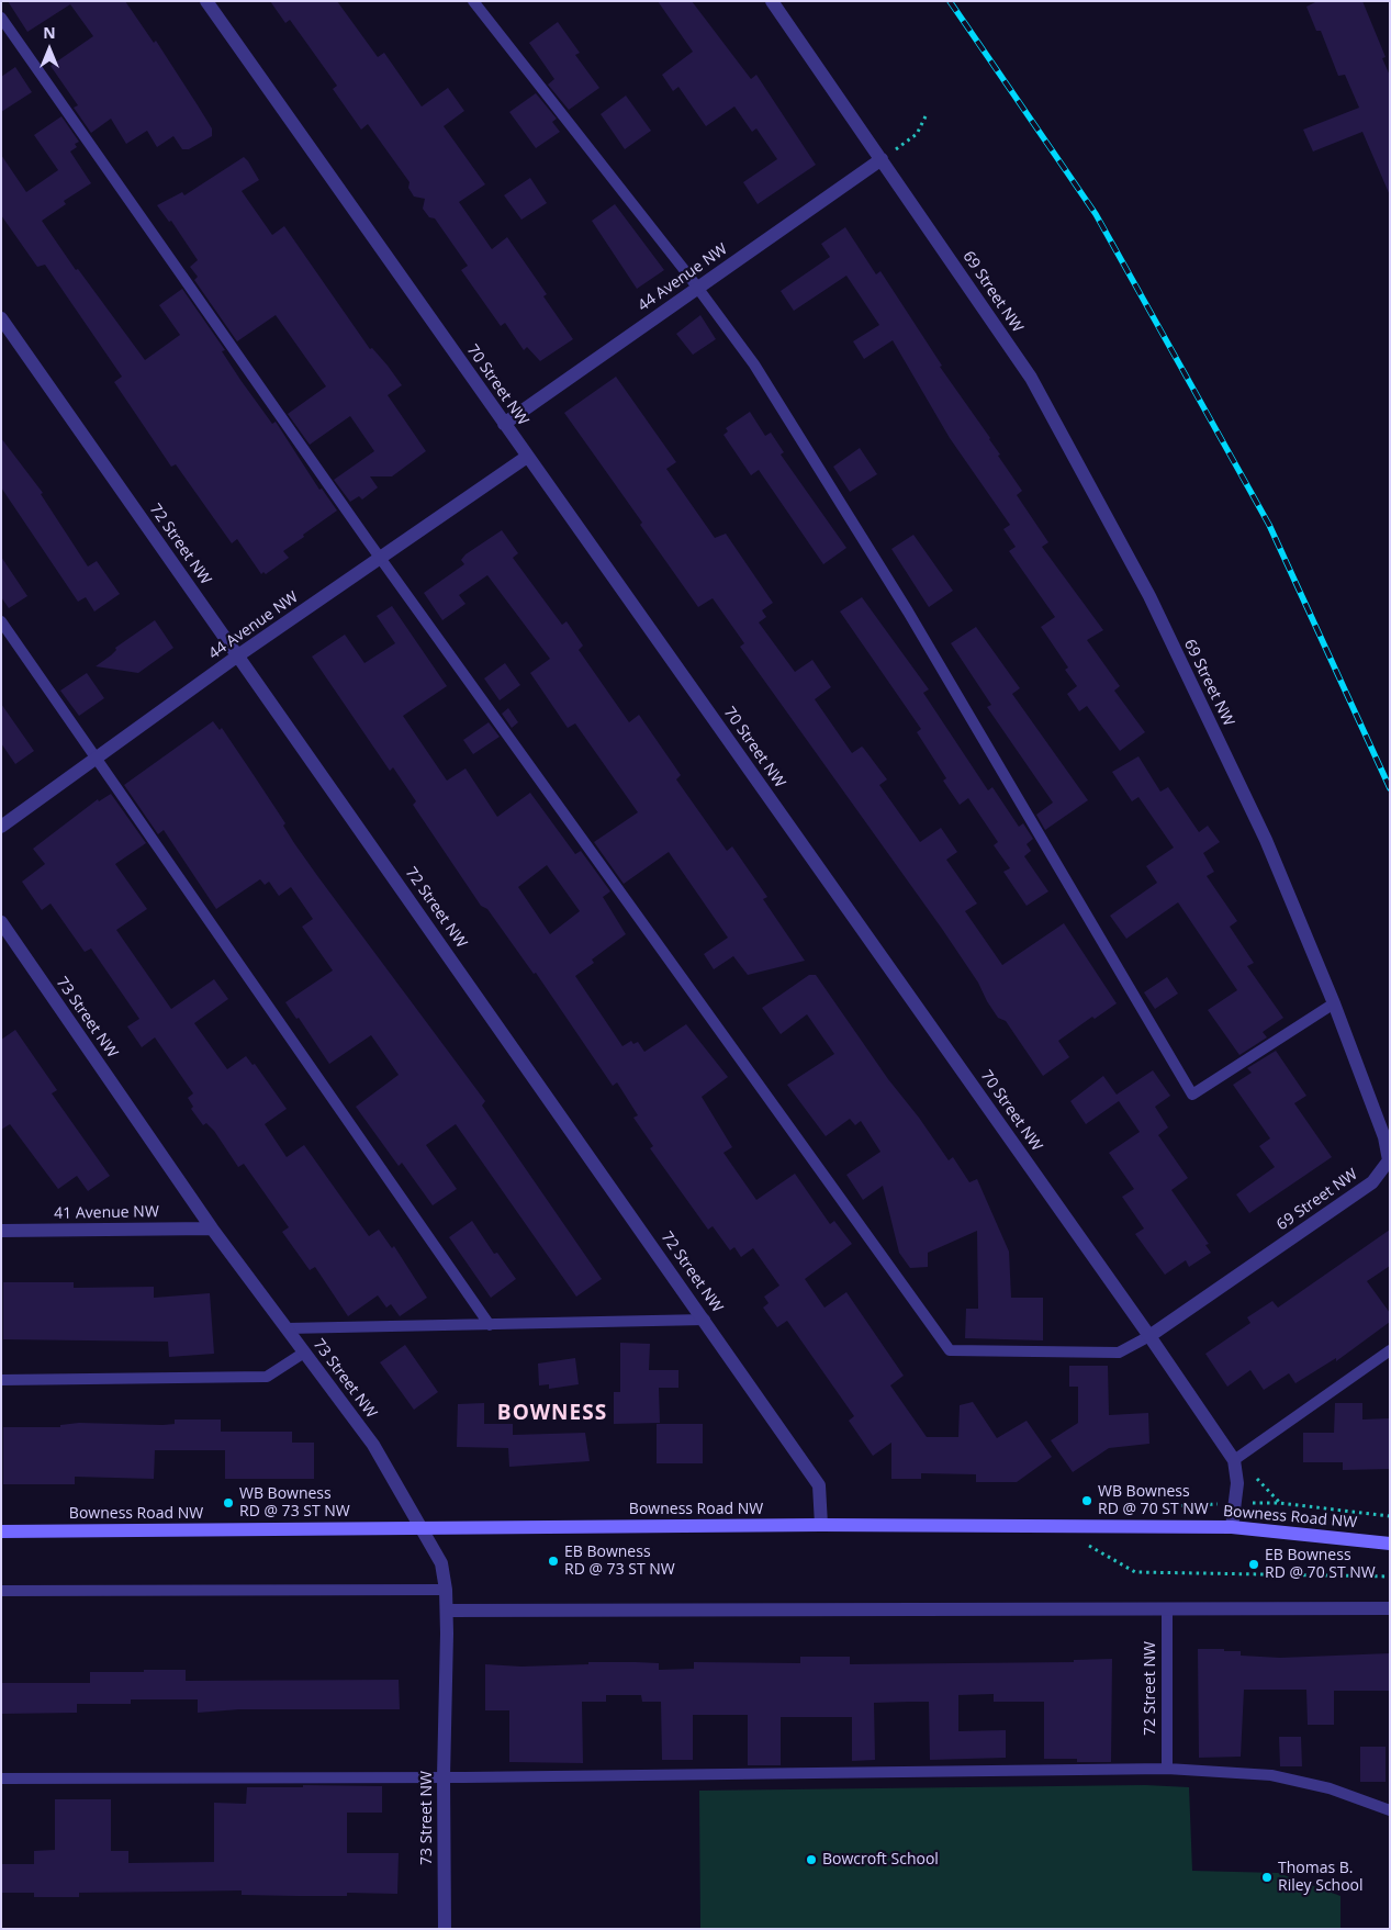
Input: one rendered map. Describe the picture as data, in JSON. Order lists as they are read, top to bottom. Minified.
{"streets":{"street":["44 Avenue NW","69 Street NW","70 Street NW","72 Street NW","73 Street NW","41 Avenue NW","Bowness Road NW"]},"crossings":[["44 Avenue NW","69 Street NW"],["44 Avenue NW","70 Street NW"],["44 Avenue NW","72 Street NW"],["69 Street NW","70 Street NW"],["70 Street NW","Bowness Road NW"],["72 Street NW","Bowness Road NW"],["73 Street NW","41 Avenue NW"],["73 Street NW","Bowness Road NW"]],"districts":["BOWNESS"],"places":["WB Bowness RD @ 70 ST NW","WB Bowness RD @ 73 ST NW","EB Bowness RD @ 73 ST NW","EB Bowness RD @ 70 ST NW","Bowcroft School","Thomas B. Riley School"],"north":"top"}
